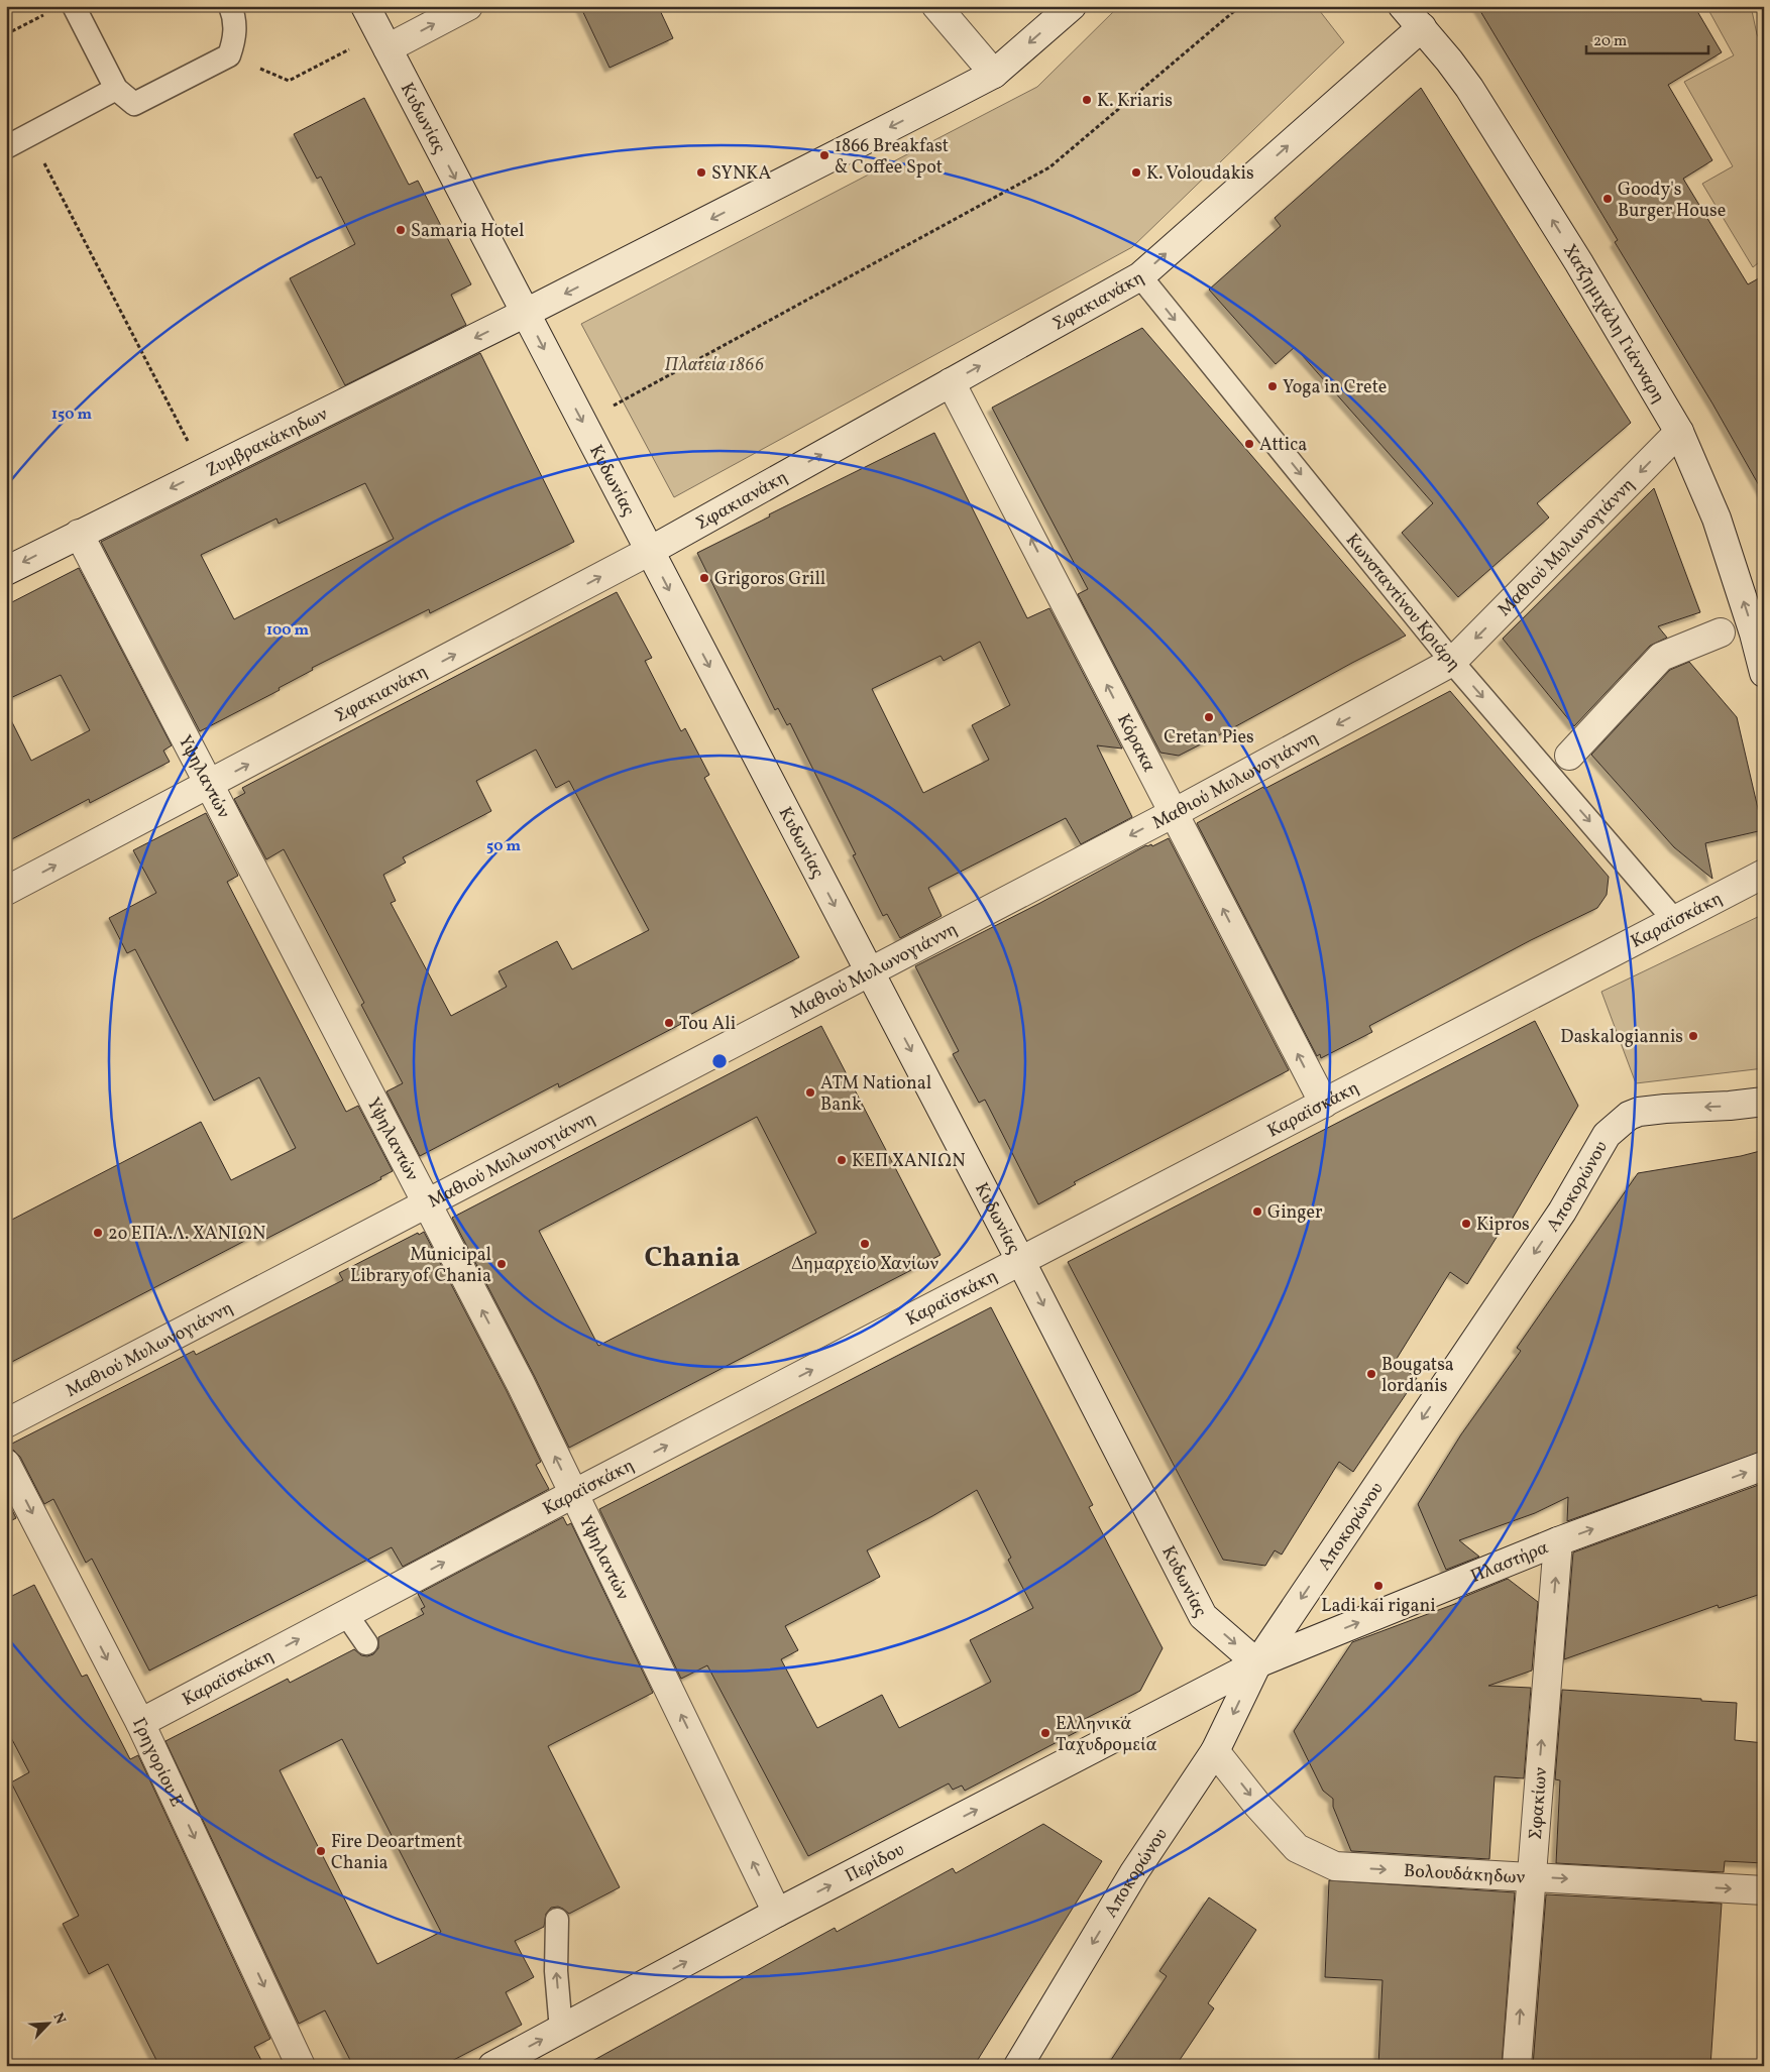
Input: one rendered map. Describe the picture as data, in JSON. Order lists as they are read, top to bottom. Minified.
{"streets":{"street":["Κυδωνίας","Σφακιανάκη","Χατζημιχάλη Γιάνναρη","Ζυμβρακάκηδων","Μαθιού Μυλωνογιάννη","Κόρακα","Υψηλαντών","Καραϊσκάκη","Αποκορώνου","Πλαστήρα","Γρηγορίου Ε","Σφακίων","Περίδου","Βολουδάκηδων"],"lane":["Κωνσταντίνου Κριάρη"]},"crossings":[["Κυδωνίας","Σφακιανάκη"],["Κυδωνίας","Ζυμβρακάκηδων"],["Κυδωνίας","Μαθιού Μυλωνογιάννη"],["Κυδωνίας","Καραϊσκάκη"],["Κυδωνίας","Αποκορώνου"],["Κυδωνίας","Πλαστήρα"],["Κυδωνίας","Περίδου"],["Σφακιανάκη","Χατζημιχάλη Γιάνναρη"],["Σφακιανάκη","Κωνσταντίνου Κριάρη"],["Σφακιανάκη","Κόρακα"],["Σφακιανάκη","Υψηλαντών"],["Χατζημιχάλη Γιάνναρη","Μαθιού Μυλωνογιάννη"],["Ζυμβρακάκηδων","Υψηλαντών"],["Μαθιού Μυλωνογιάννη","Κωνσταντίνου Κριάρη"],["Μαθιού Μυλωνογιάννη","Κόρακα"],["Μαθιού Μυλωνογιάννη","Υψηλαντών"],["Κωνσταντίνου Κριάρη","Καραϊσκάκη"],["Κόρακα","Καραϊσκάκη"],["Υψηλαντών","Καραϊσκάκη"],["Υψηλαντών","Περίδου"],["Καραϊσκάκη","Γρηγορίου Ε"],["Αποκορώνου","Πλαστήρα"],["Αποκορώνου","Περίδου"],["Αποκορώνου","Βολουδάκηδων"],["Πλαστήρα","Σφακίων"],["Πλαστήρα","Περίδου"],["Σφακίων","Βολουδάκηδων"]],"one_way":["Κυδωνίας","Σφακιανάκη","Χατζημιχάλη Γιάνναρη","Ζυμβρακάκηδων","Μαθιού Μυλωνογιάννη","Κωνσταντίνου Κριάρη","Κόρακα","Υψηλαντών","Καραϊσκάκη","Αποκορώνου","Πλαστήρα","Γρηγορίου Ε","Σφακίων","Περίδου","Βολουδάκηδων"],"districts":["Chania"],"parks":["Πλατεία 1866"],"places":["K. Kriaris","1866 Breakfast & Coffee Spot","SYNKA","K. Voloudakis","Goody's Burger House","Samaria Hotel","Yoga in Crete","Attica","Grigoros Grill","Cretan Pies","Tou Ali","Daskalogiannis","ATM National Bank","ΚΕΠ ΧΑΝΙΩΝ","Ginger","Kipros","2ο ΕΠΑ.Λ. ΧΑΝΙΩΝ","Δημαρχείο Χανίων","Municipal Library of Chania","Bougatsa lordanis","Ladi kai rigani","Ελληνικά Ταχυδρομεία","Fire Deoartment Chania"],"scale_bar":"20 m","north":"top right","rings":["150 m","100 m","50 m"]}
